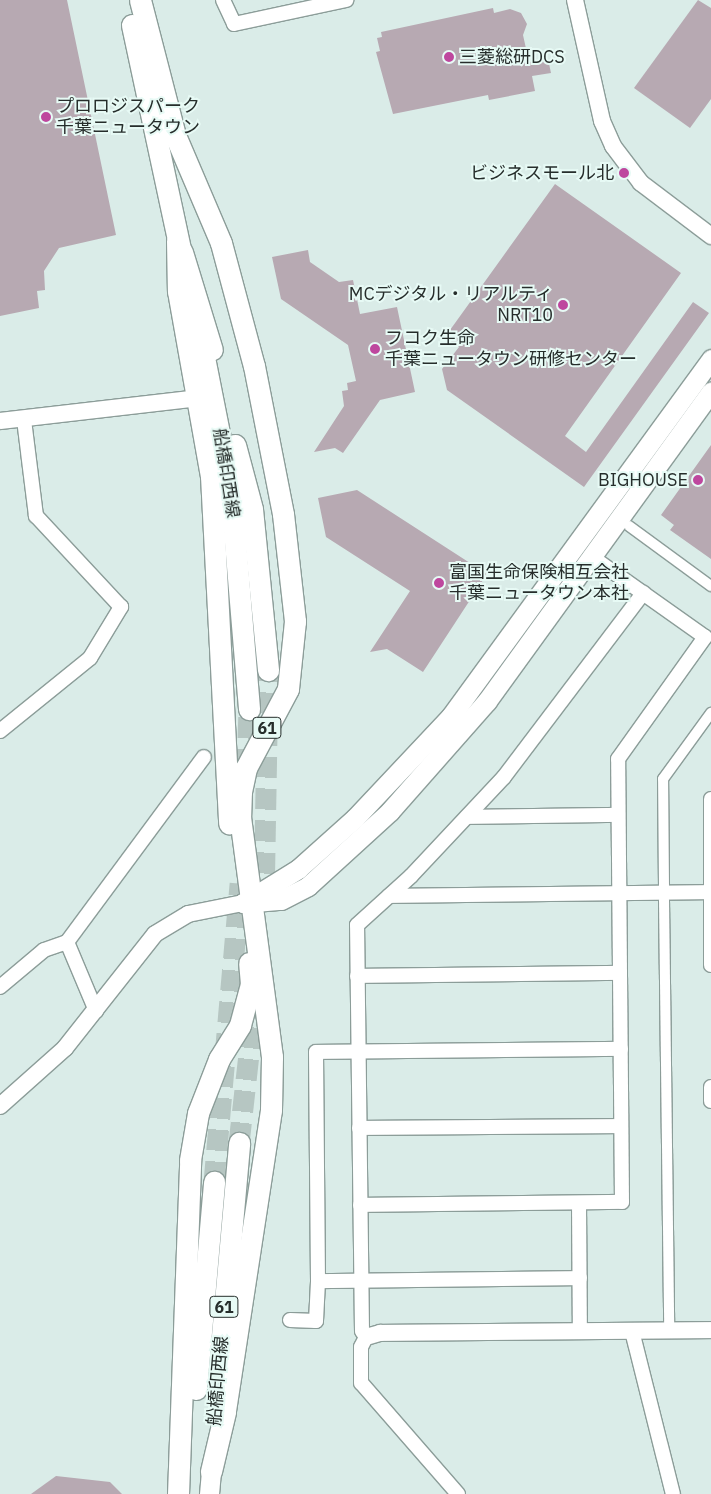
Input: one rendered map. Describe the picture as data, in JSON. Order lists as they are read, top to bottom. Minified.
{"streets":{"main road":["船橋印西線","61"]},"crossings":[["船橋印西線","61"]],"places":["三菱総研DCS","プロロジスパーク 千葉ニュータウン","ビジネスモール北","MCデジタル・リアルティ NRT10","フコク生命 千葉ニュータウン研修センター","BIGHOUSE","富国生命保険相互会社 千葉ニュータウン本社"]}
